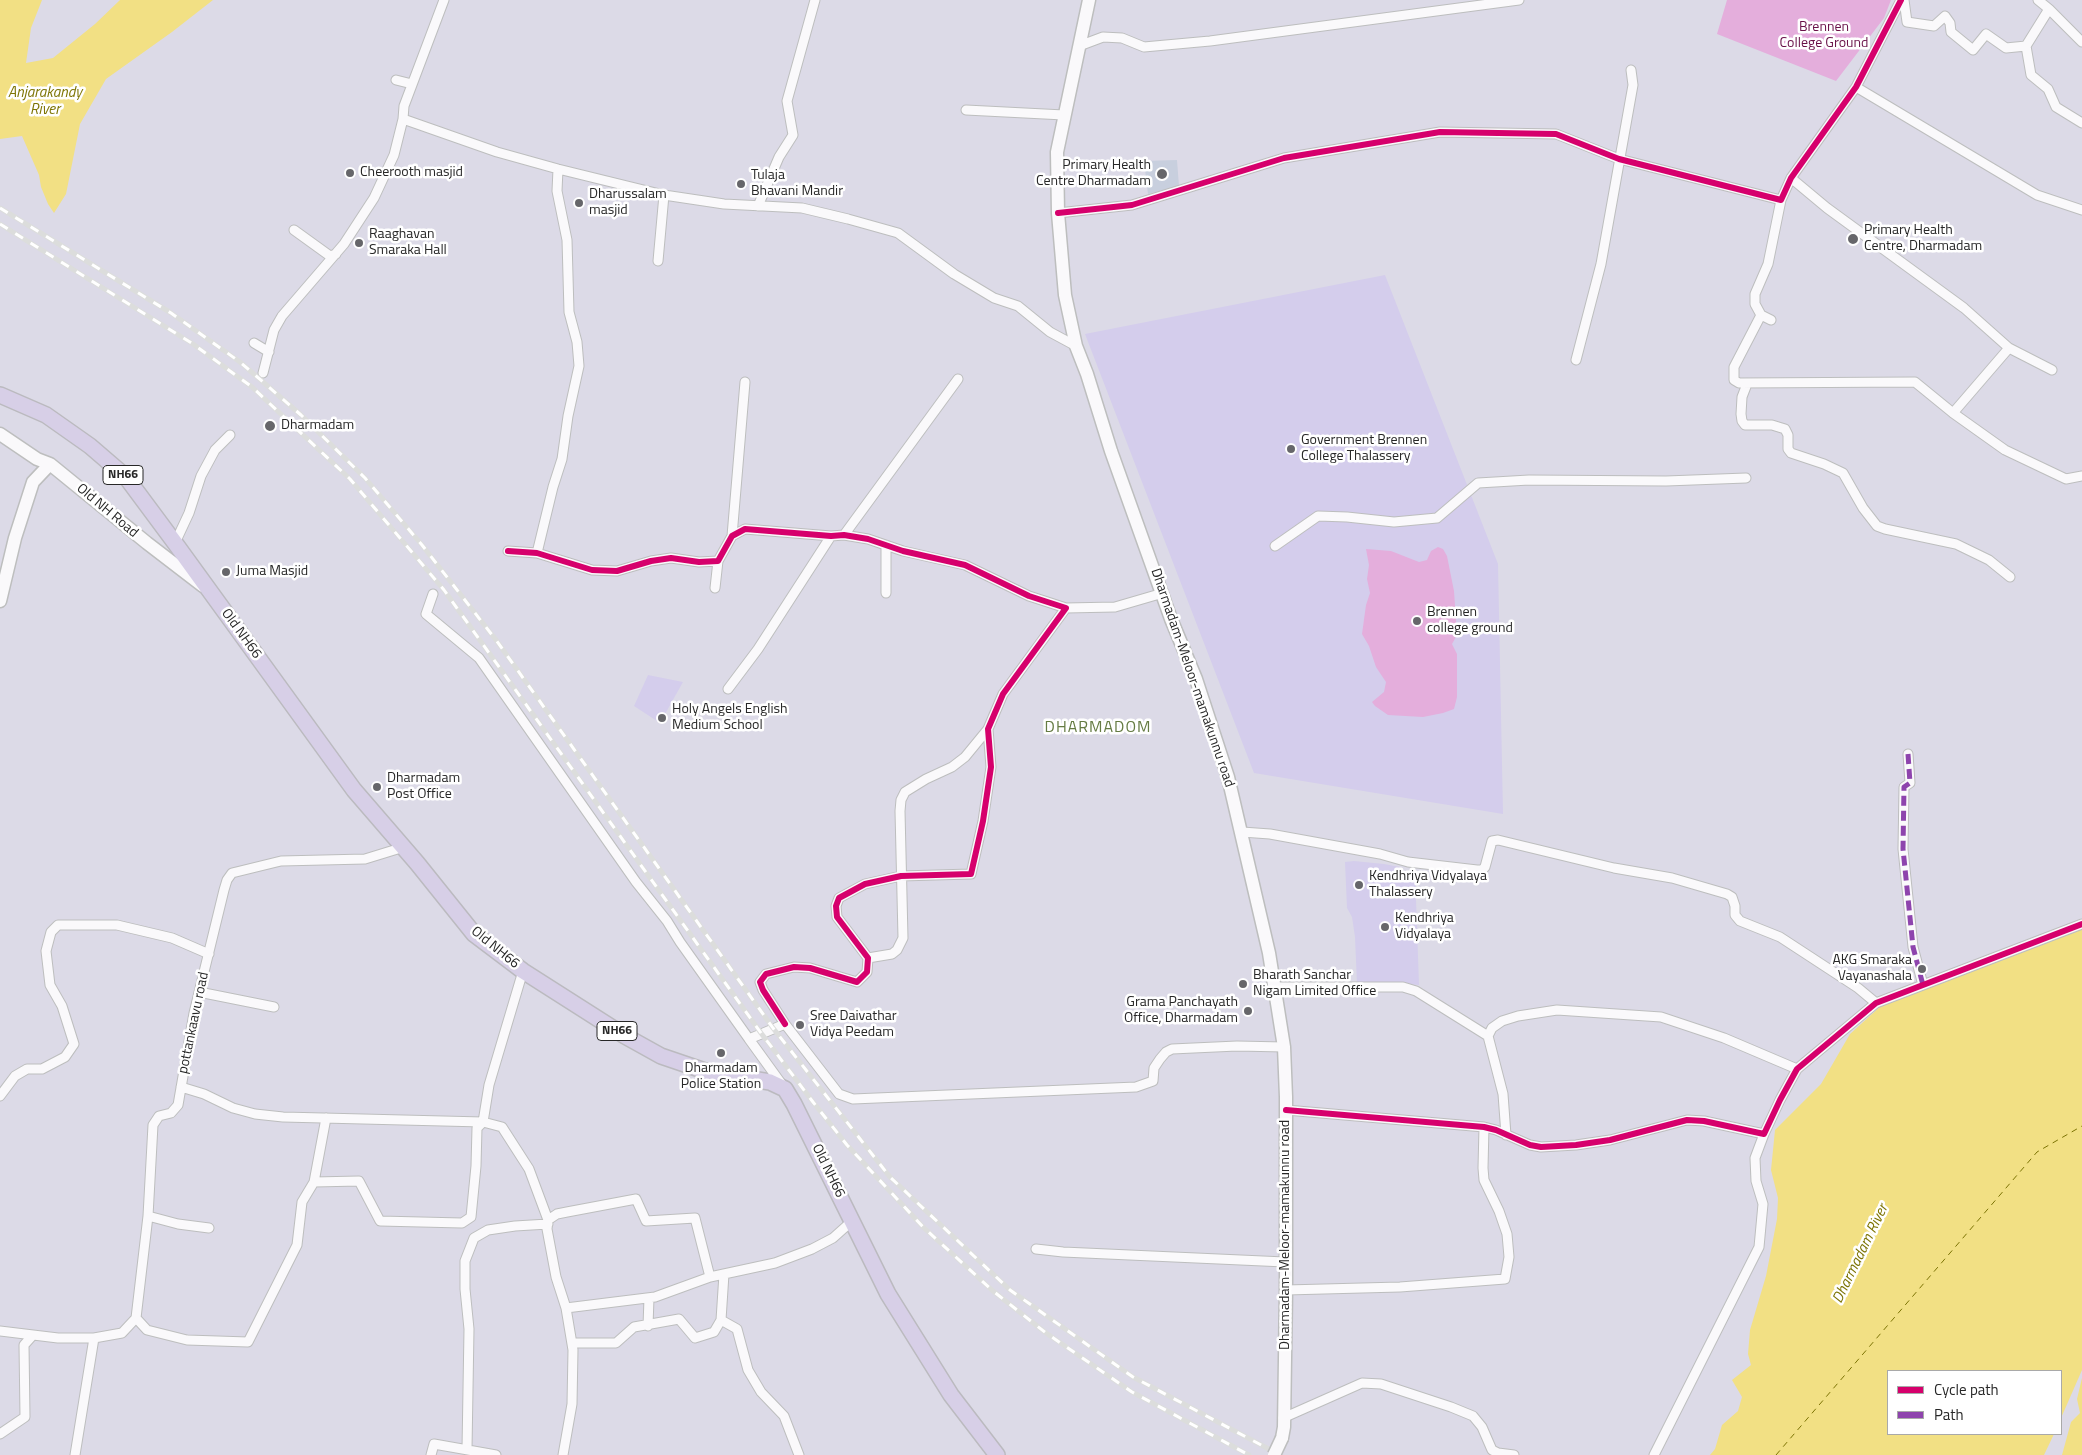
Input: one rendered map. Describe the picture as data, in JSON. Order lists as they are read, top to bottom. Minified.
{"streets":{"main road":["NH66","Old NH Road","Old NH66","Dharmadam-Meloor-mamakunnu road"],"street":["pottankaavu road"]},"crossings":[["Old NH Road","Old NH66"],["Old NH66","pottankaavu road"]],"districts":["DHARMADOM"],"water":["Anjarakandy River","Dharmadam River"],"parks":["Brennen College Ground"],"places":["Cheerooth masjid","Primary Health Centre Dharmadam","Tulaja Bhavani Mandir","Dharussalam masjid","Primary Health Centre, Dharmadam","Raaghavan Smaraka Hall","Dharmadam","Government Brennen College Thalassery","Juma Masjid","Brennen college ground","Holy Angels English Medium School","Dharmadam Post Office","Kendhriya Vidyalaya Thalassery","Kendhriya Vidyalaya","AKG Smaraka Vayanashala","Bharath Sanchar Nigam Limited Office","Grama Panchayath Office, Dharmadam","Sree Daivathar Vidya Peedam","Dharmadam Police Station"],"legend":["Cycle path","Path"]}
